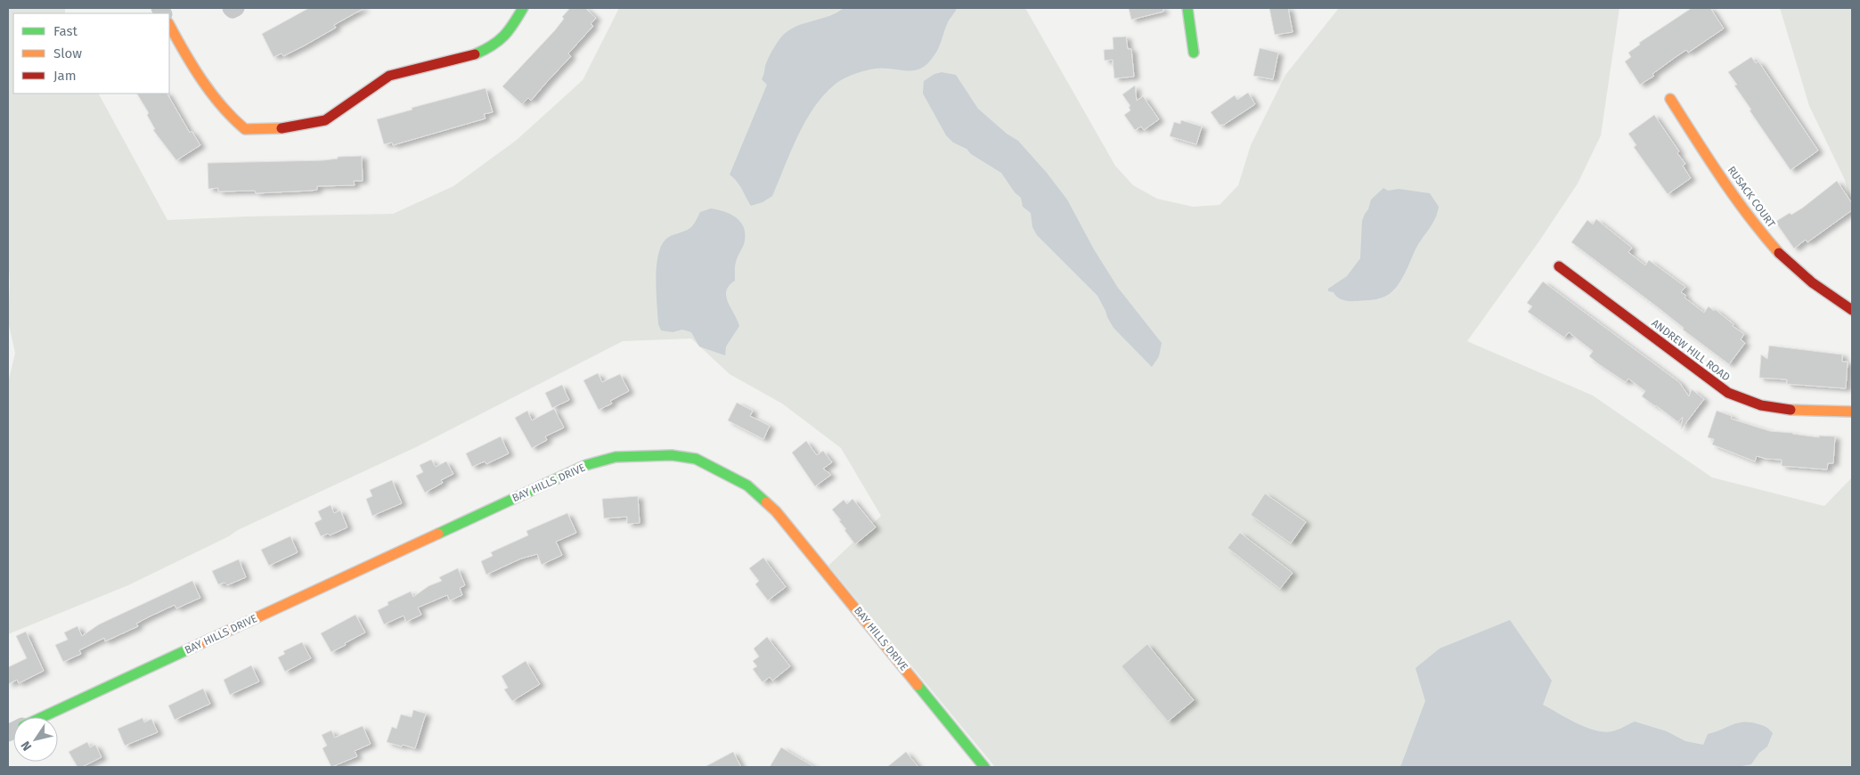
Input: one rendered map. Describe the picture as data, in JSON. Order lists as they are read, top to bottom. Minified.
{"streets":{"street":["RUSACK COURT","ANDREW HILL ROAD","BAY HILLS DRIVE"]},"legend":["Fast","Slow","Jam"],"north":"bottom left"}
